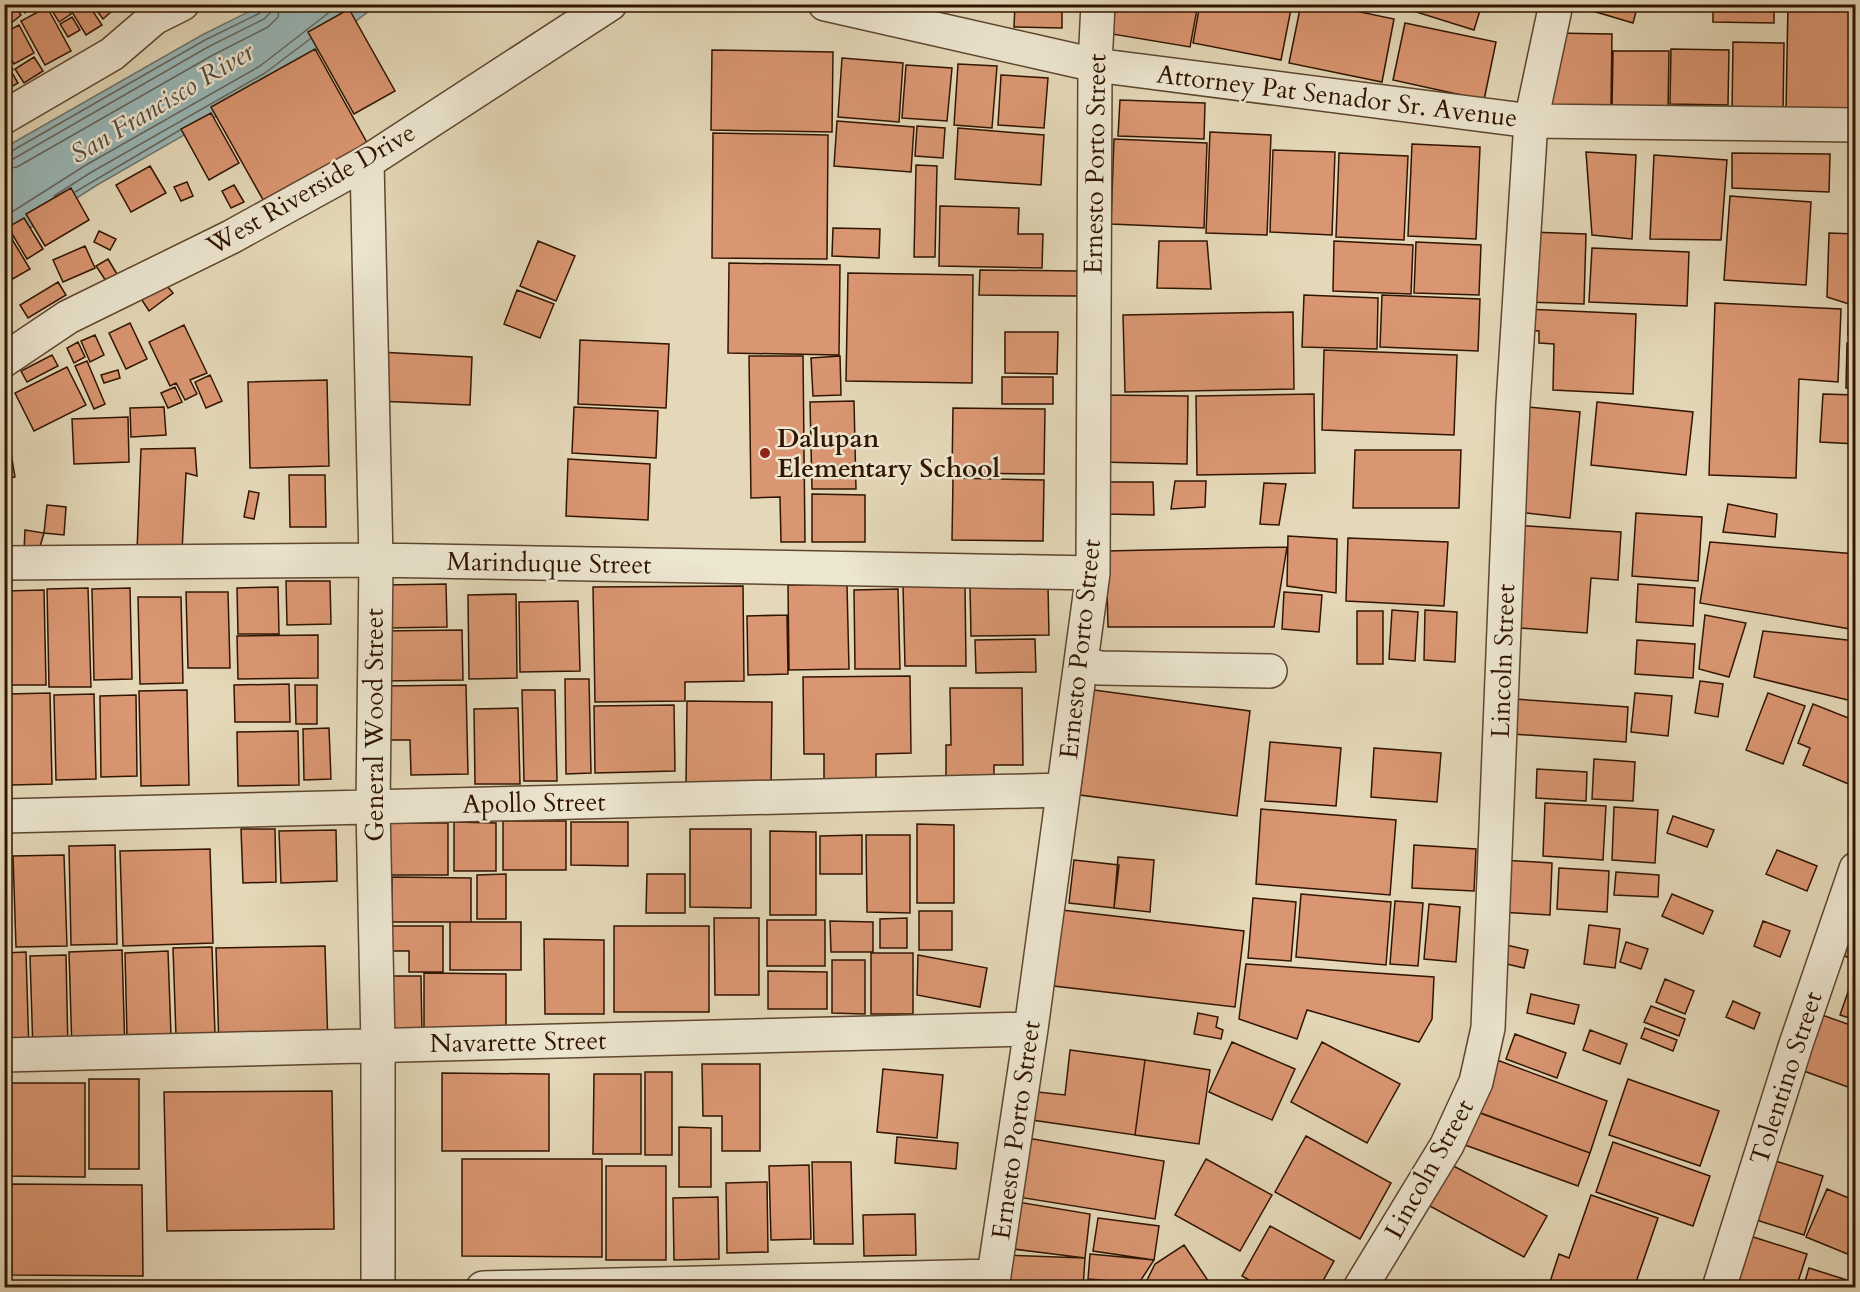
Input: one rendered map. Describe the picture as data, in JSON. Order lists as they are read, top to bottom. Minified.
{"streets":{"street":["Attorney Pat Senador Sr. Avenue","Ernesto Porto Street","West Riverside Drive","Marinduque Street","Lincoln Street","General Wood Street","Apollo Street","Navarette Street","Tolentino Street"]},"crossings":[["Attorney Pat Senador Sr. Avenue","Ernesto Porto Street"],["Attorney Pat Senador Sr. Avenue","Lincoln Street"],["Ernesto Porto Street","Marinduque Street"],["Ernesto Porto Street","Apollo Street"],["Ernesto Porto Street","Navarette Street"],["West Riverside Drive","General Wood Street"],["Marinduque Street","General Wood Street"],["General Wood Street","Apollo Street"],["General Wood Street","Navarette Street"]],"water":["San Francisco River"],"places":["Dalupan Elementary School"]}
